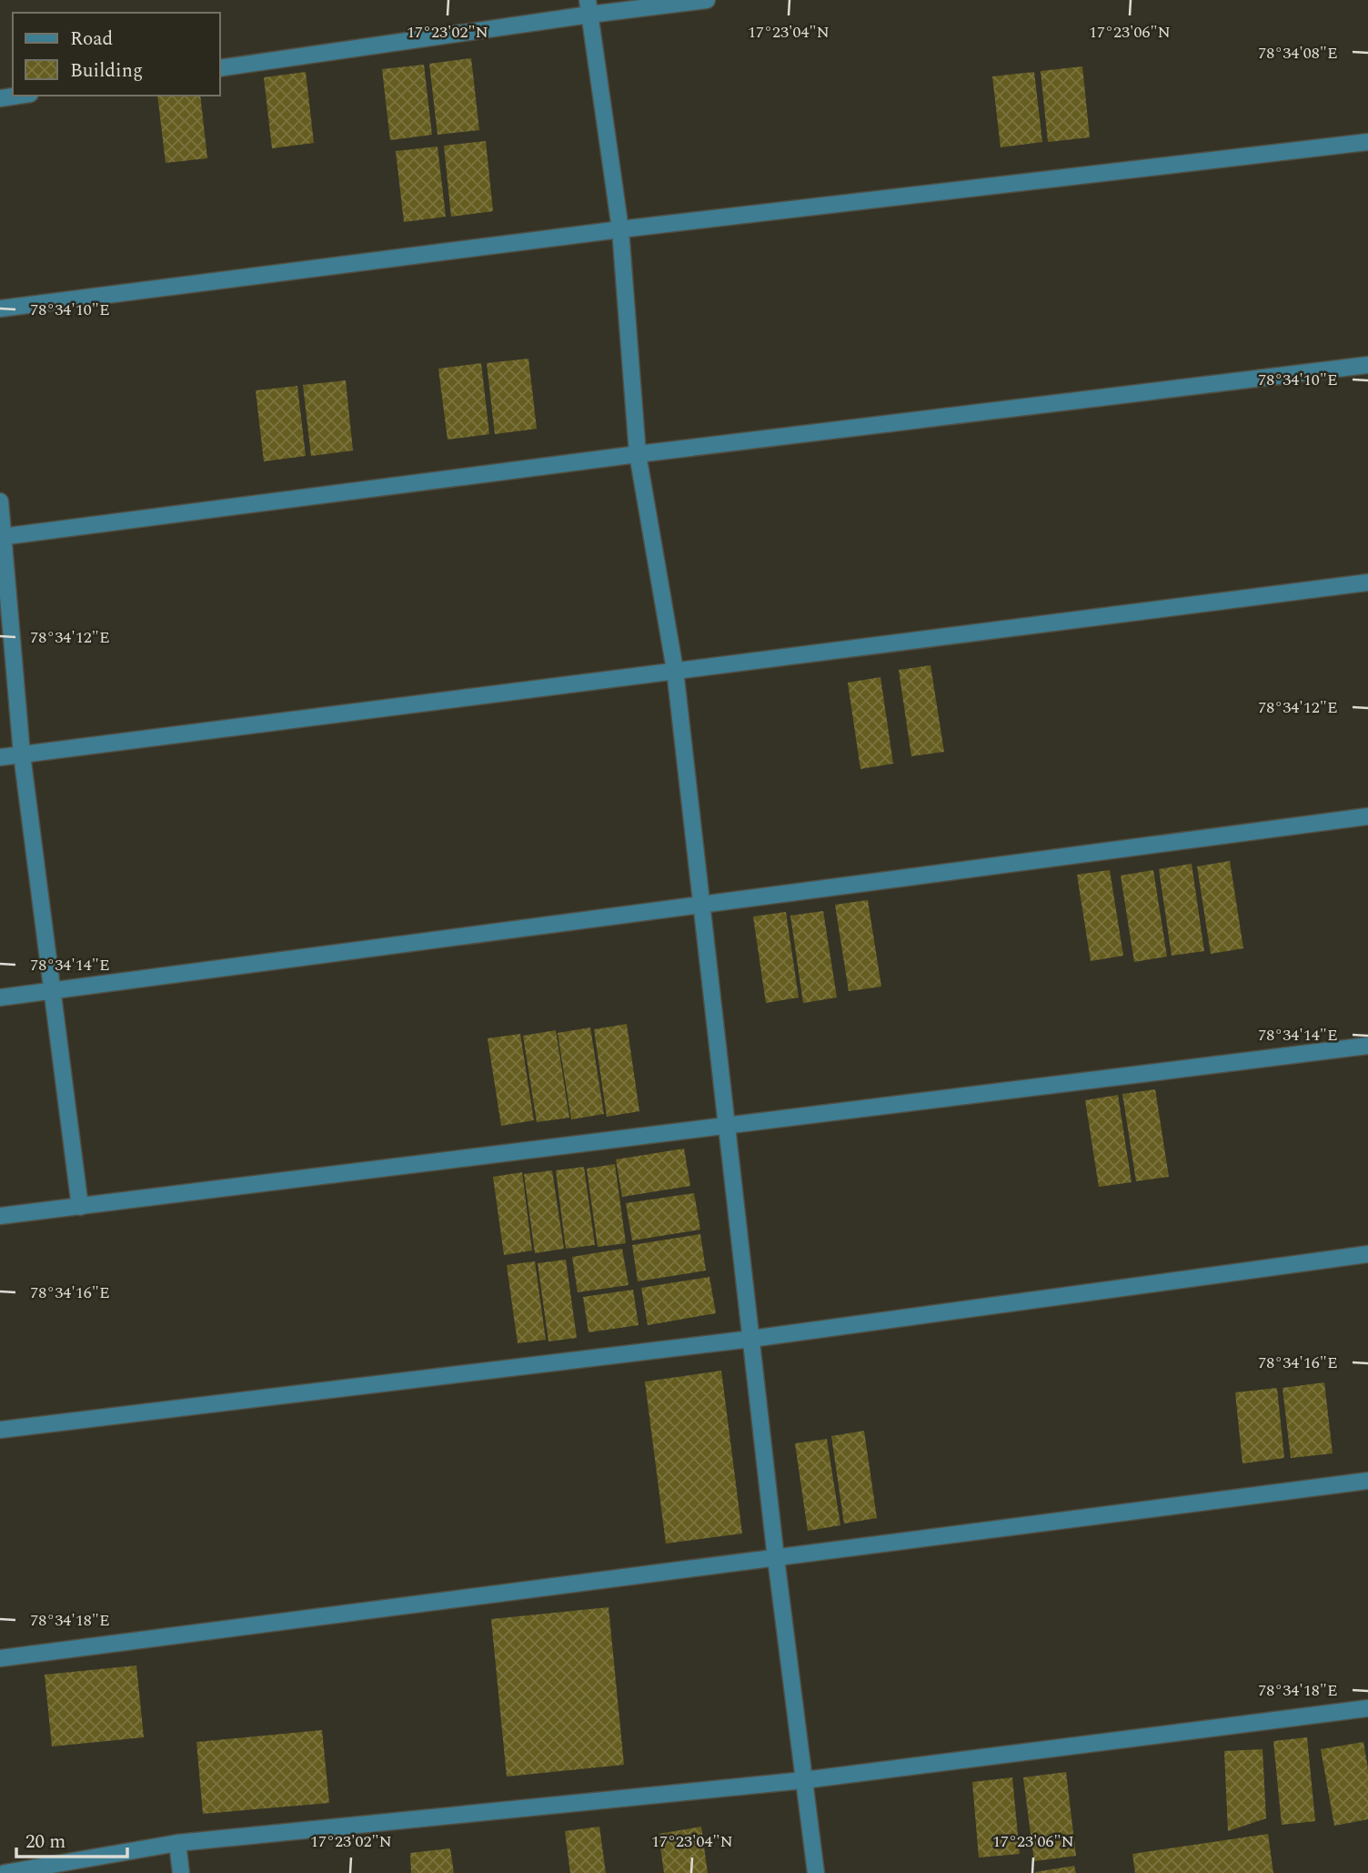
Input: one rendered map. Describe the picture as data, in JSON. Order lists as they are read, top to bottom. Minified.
{"legend":["Road","Building"],"scale_bar":"20 m","coordinates":["17°23'02\"N","17°23'04\"N","17°23'06\"N","78°34'08\"E","78°34'10\"E","78°34'12\"E","78°34'14\"E","78°34'16\"E","78°34'18\"E"]}
